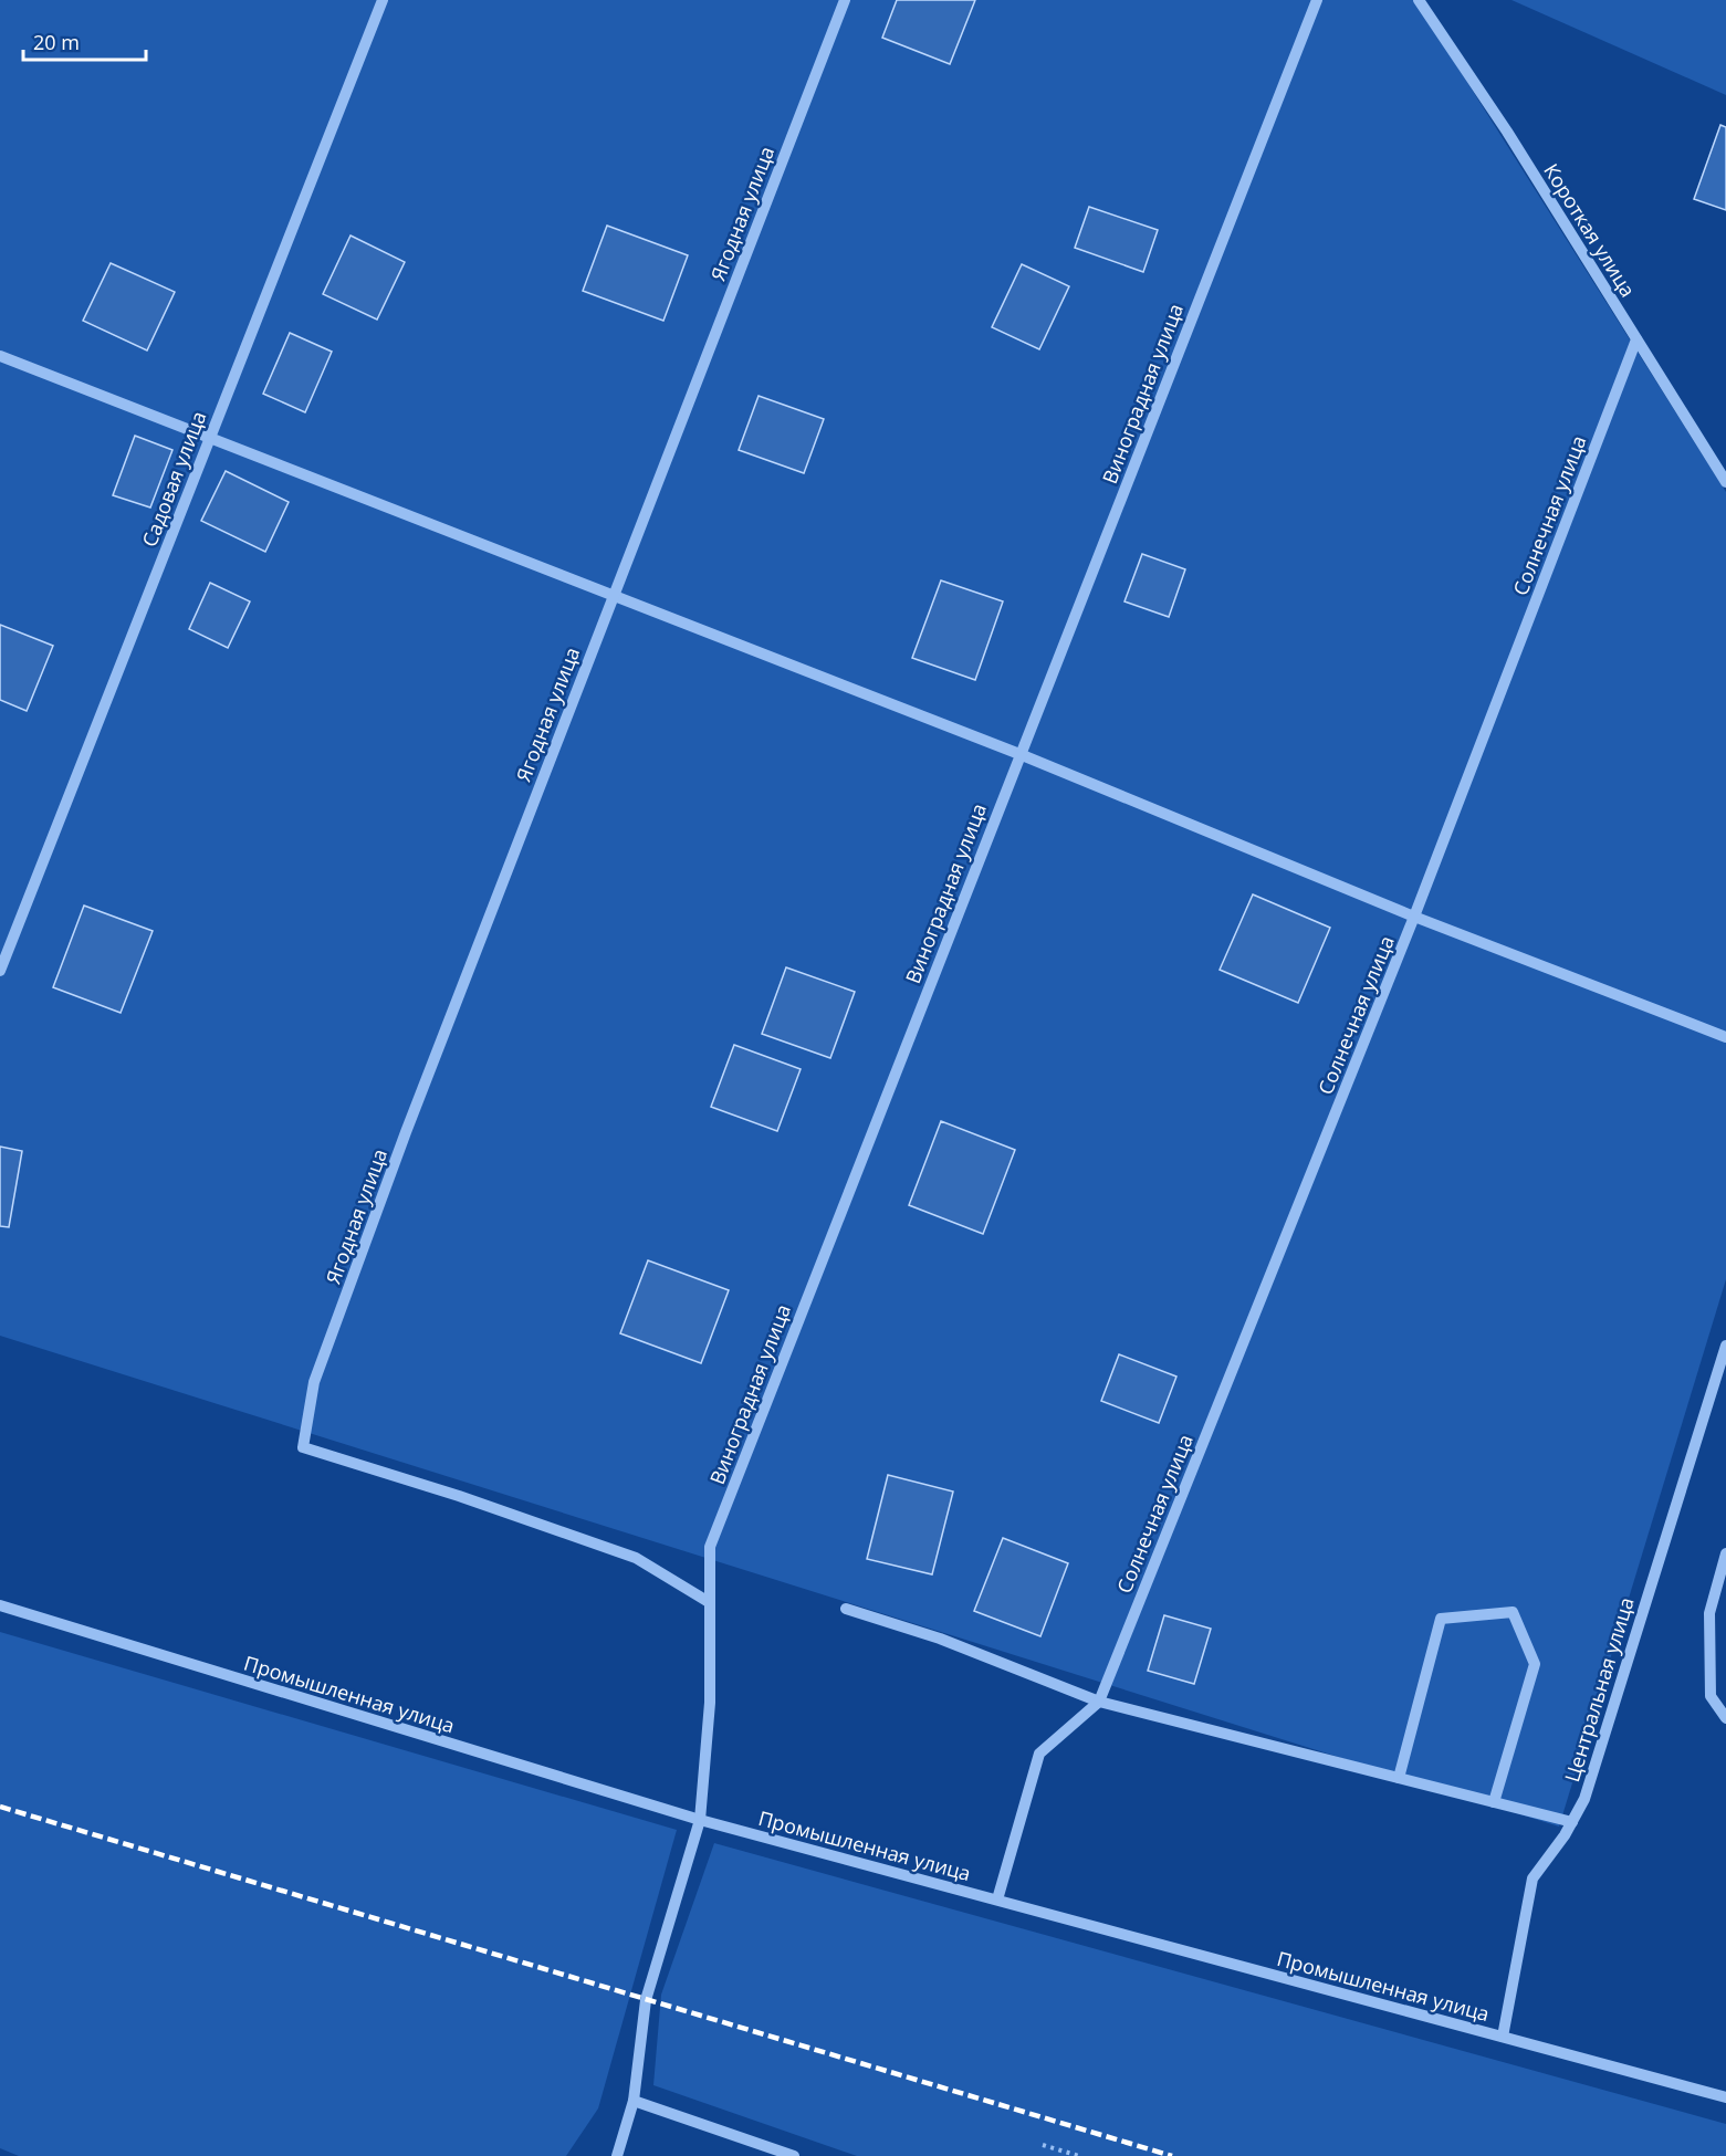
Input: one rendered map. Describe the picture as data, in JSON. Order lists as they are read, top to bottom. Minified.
{"streets":{"street":["Ягодная улица","Короткая улица","Виноградная улица","Садовая улица","Солнечная улица","Центральная улица","Промышленная улица"]},"crossings":[["Ягодная улица","Виноградная улица"],["Короткая улица","Солнечная улица"],["Виноградная улица","Промышленная улица"],["Центральная улица","Промышленная улица"]],"scale_bar":"20 m"}
